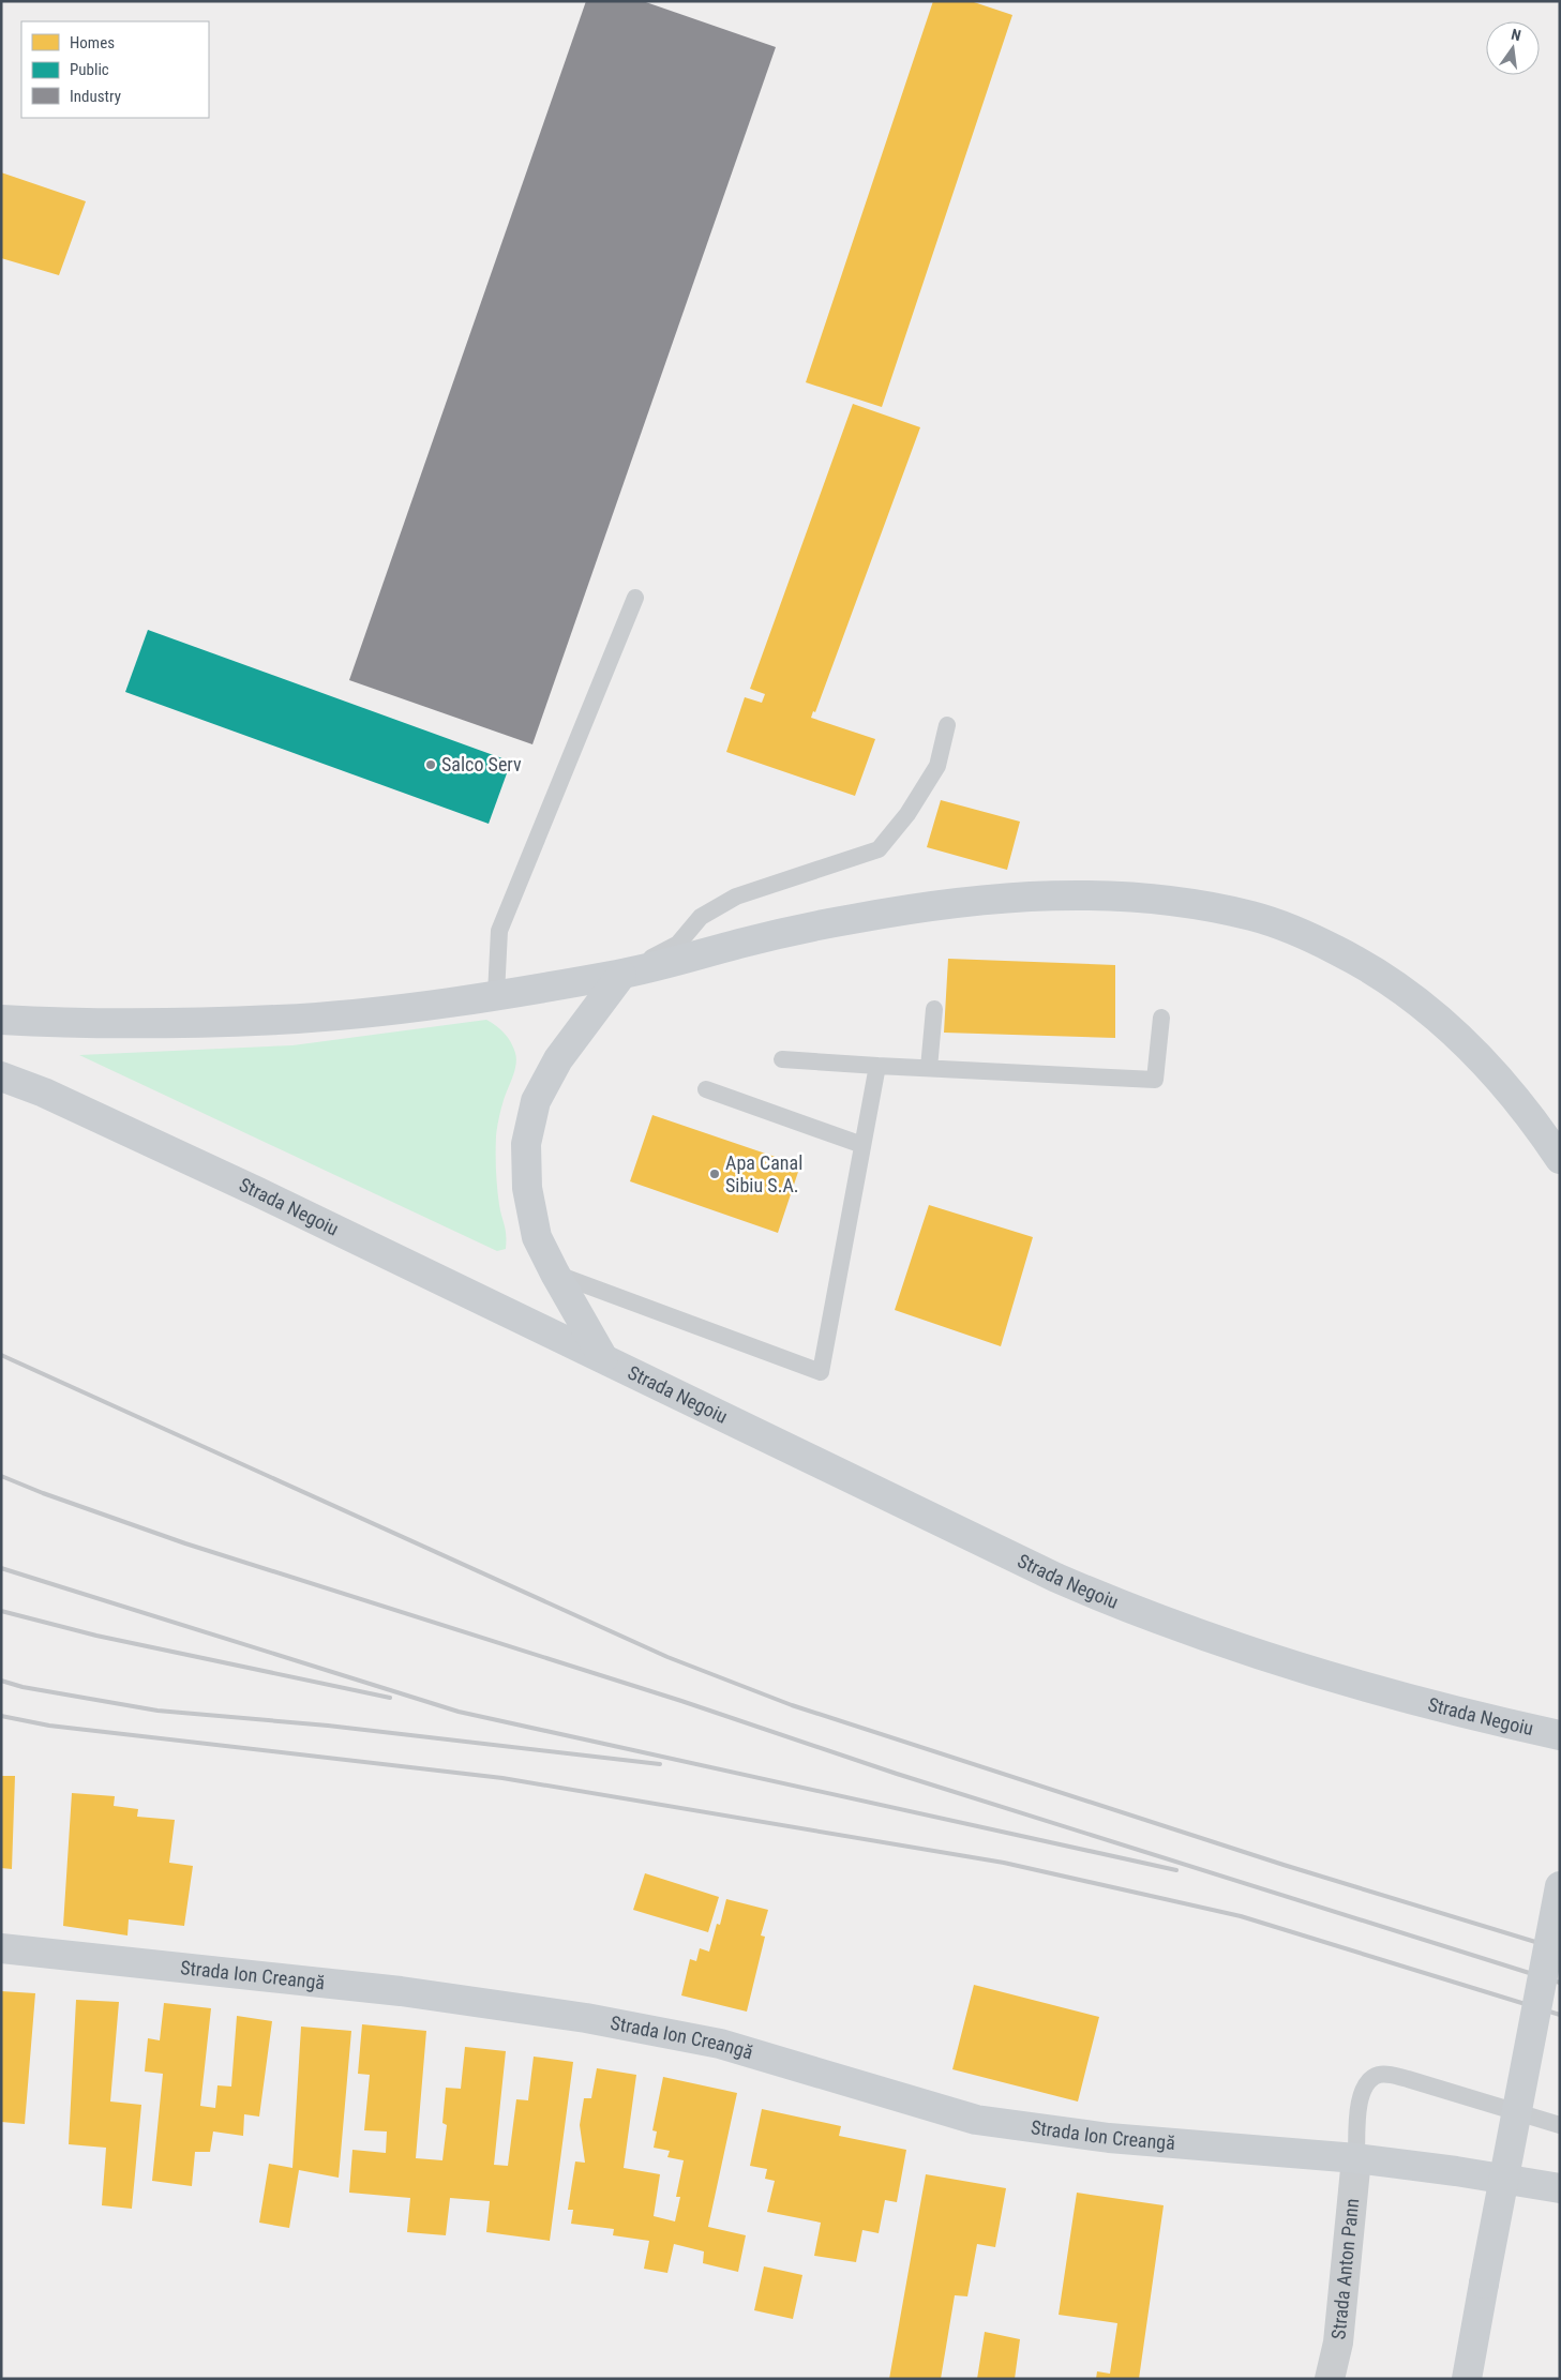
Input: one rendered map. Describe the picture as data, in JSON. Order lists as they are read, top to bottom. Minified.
{"streets":{"main road":["Strada Negoiu","Strada Ion Creangă"],"street":["Strada Anton Pann"]},"crossings":[["Strada Ion Creangă","Strada Anton Pann"]],"places":["Salco Serv","Apa Canal Sibiu S.A."],"legend":["Homes","Public","Industry"],"north":"top"}
